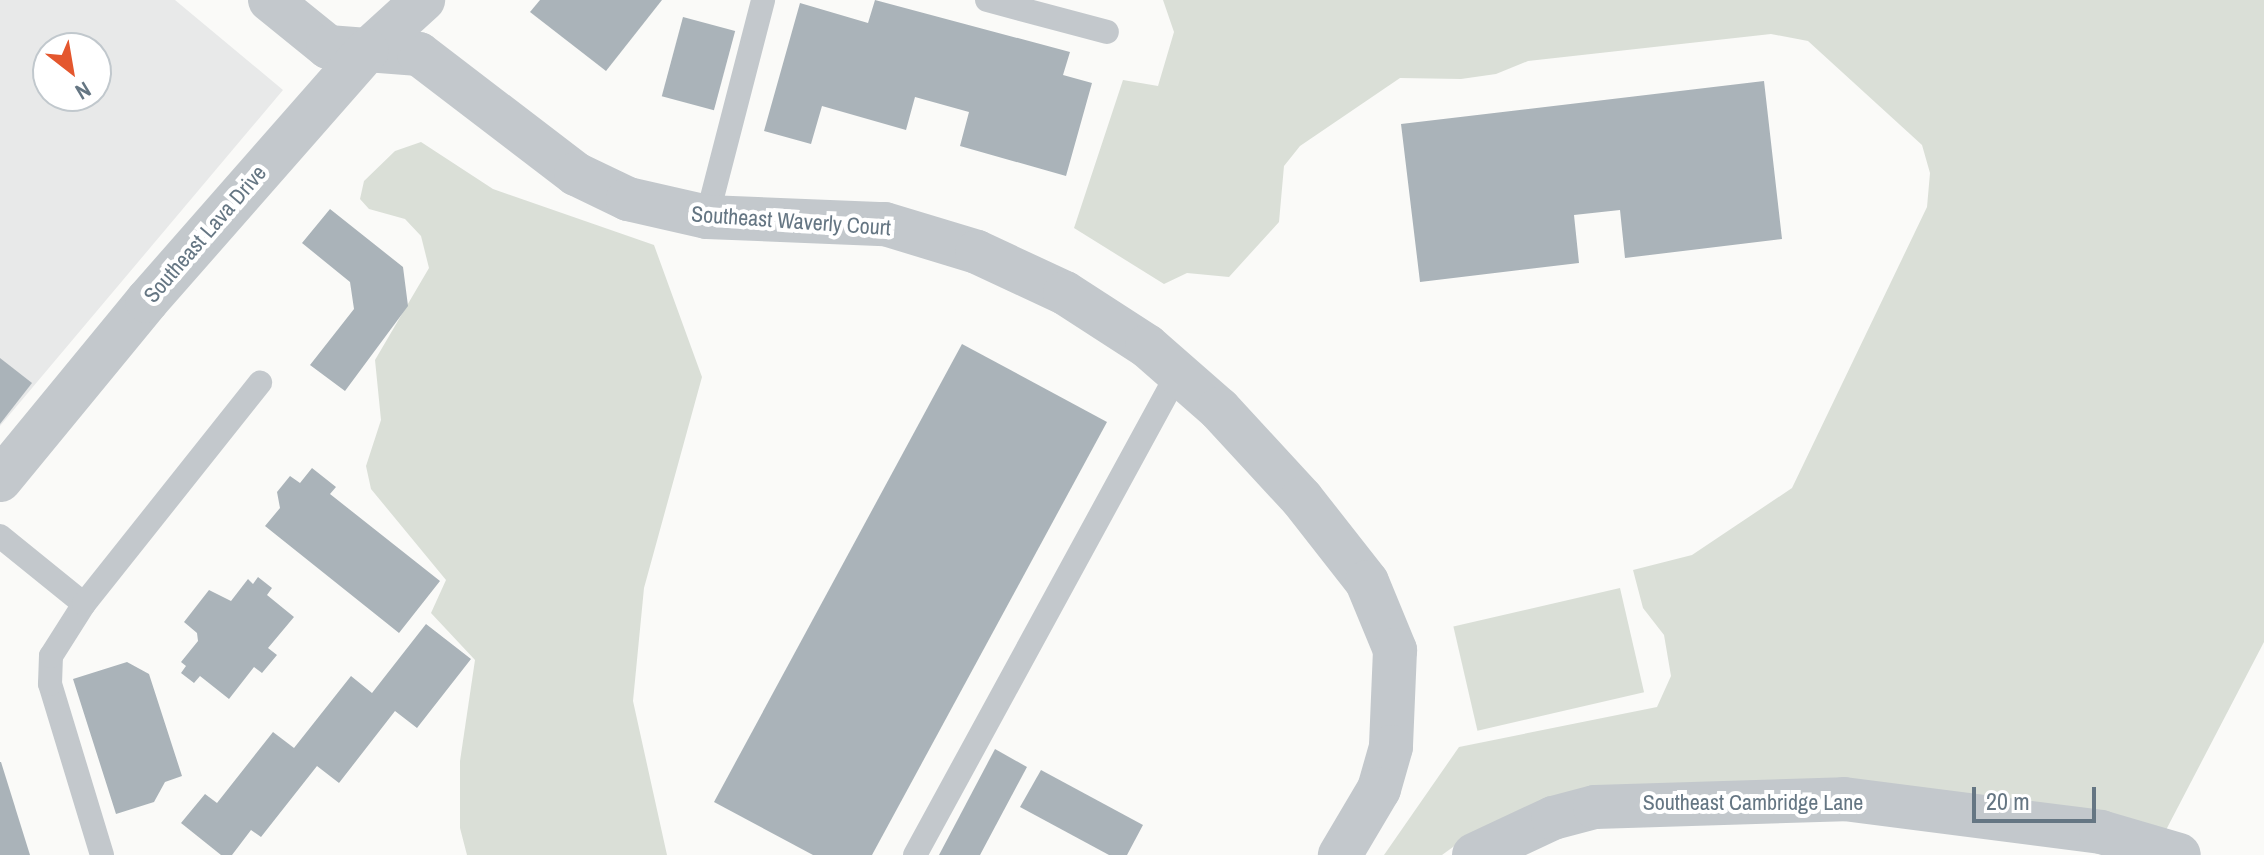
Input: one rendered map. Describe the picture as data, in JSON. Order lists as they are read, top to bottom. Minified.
{"streets":{"street":["Southeast Waverly Court","Southeast Lava Drive","Southeast Cambridge Lane"]},"crossings":[["Southeast Waverly Court","Southeast Lava Drive"]],"scale_bar":"20 m","north":"bottom right"}
